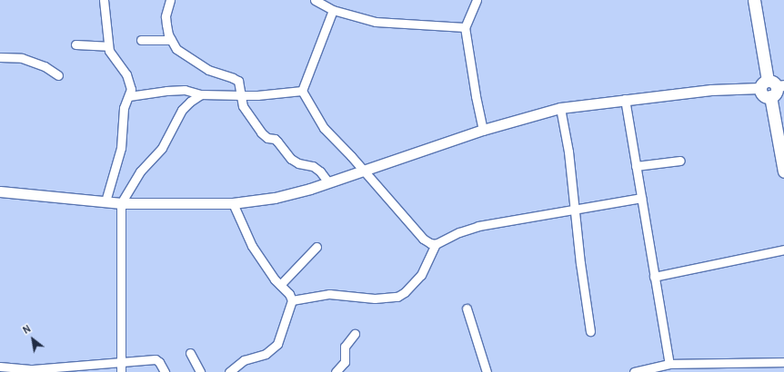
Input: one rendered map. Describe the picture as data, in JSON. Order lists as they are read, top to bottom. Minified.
{"north":"top left"}
